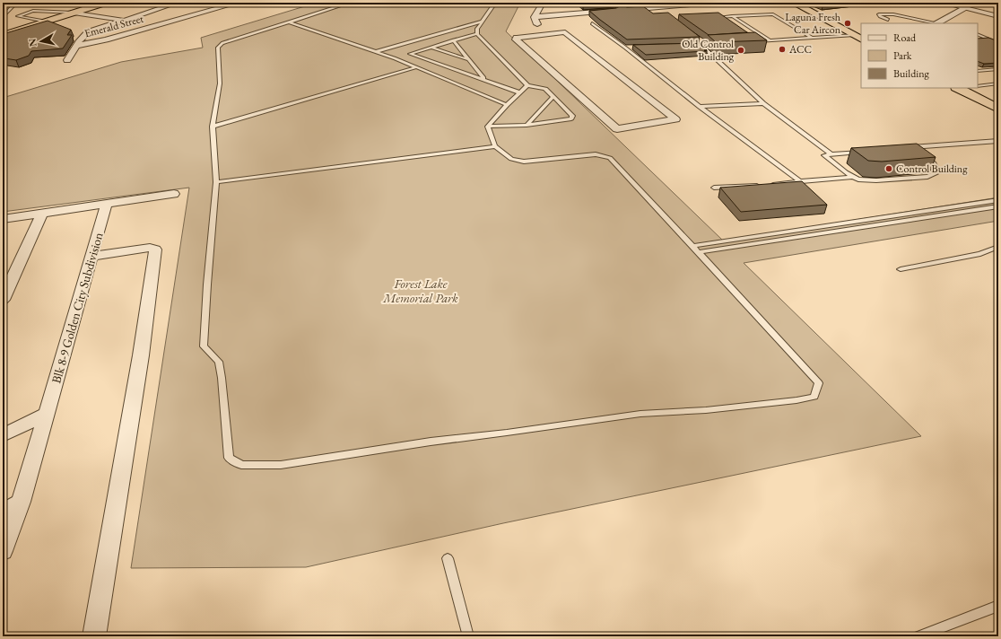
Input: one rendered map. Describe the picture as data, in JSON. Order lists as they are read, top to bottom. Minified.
{"streets":{"street":["Emerald Street","Blk 8-9 Golden City Subdivision"]},"parks":["Forest Lake Memorial Park"],"places":["Laguna Fresh Car Aircon","ACC","Old Control Building","Control Building"],"legend":["Road","Park","Building"],"north":"left"}
